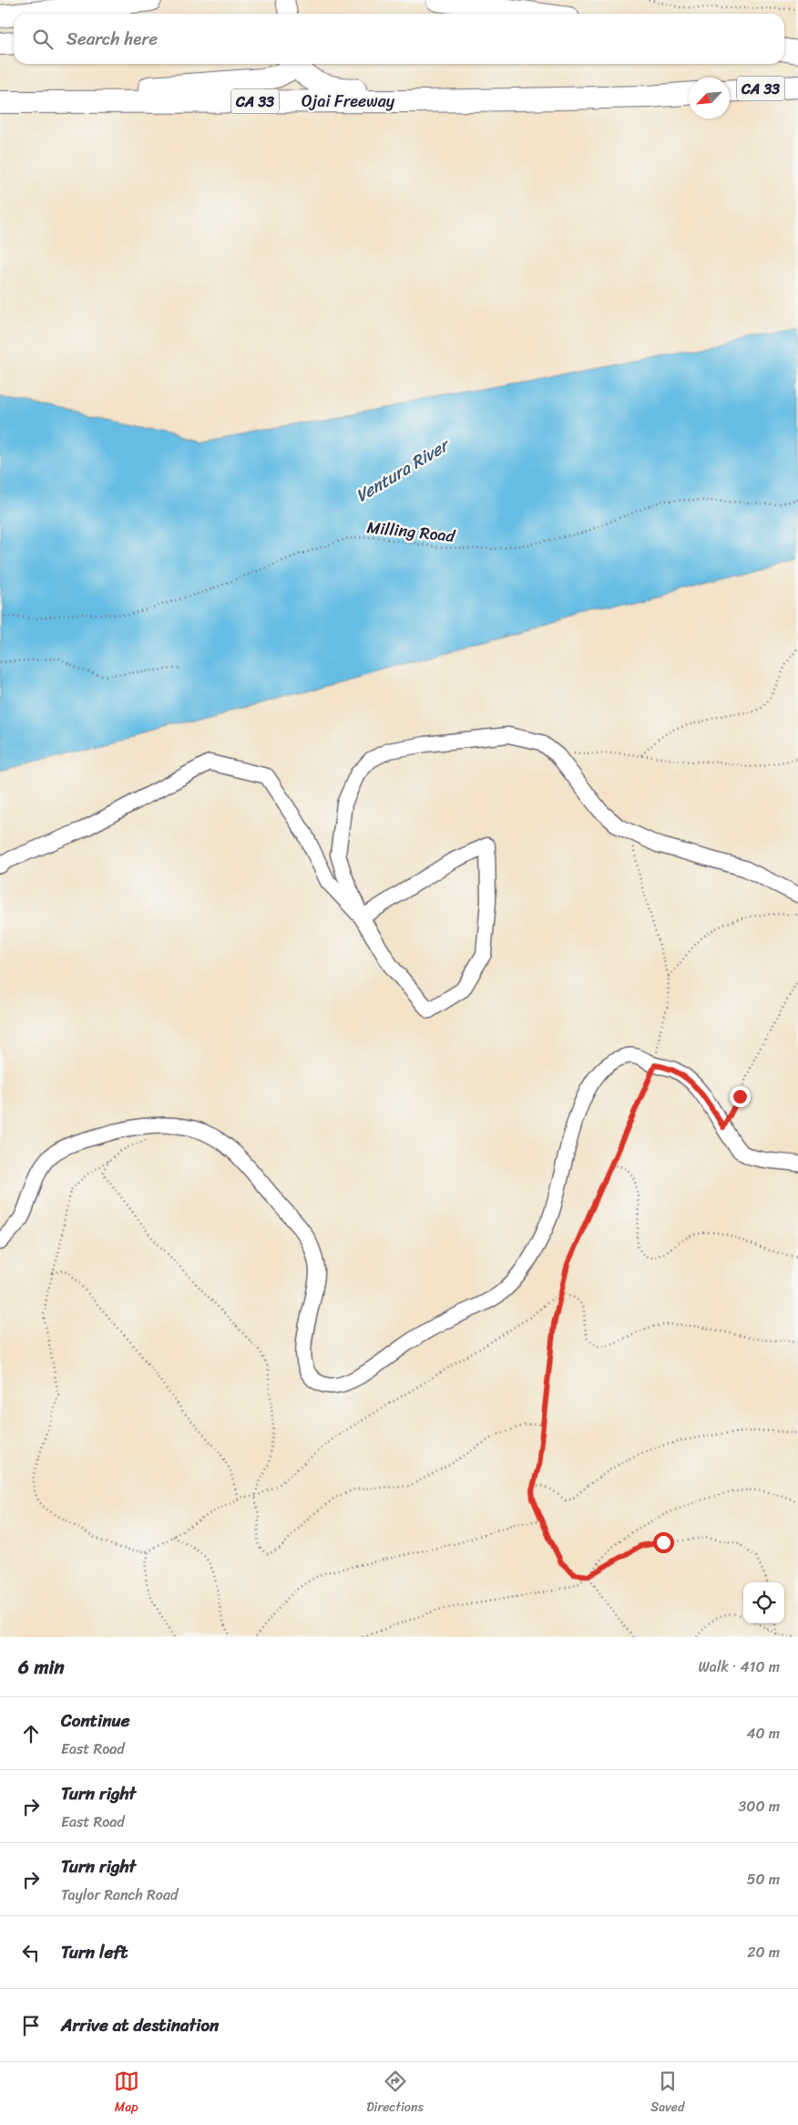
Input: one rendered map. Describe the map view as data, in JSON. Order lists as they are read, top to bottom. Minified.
{"streets":{"highway":["CA 33","Ojai Freeway"],"path":["Milling Road"]},"water":["Ventura River"],"north":"bottom left","page":{"search":"Search here","heading":["6 min","Walk · 410 m"],"list":[["Continue","East Road","40 m"],["Turn right","East Road","300 m"],["Turn right","Taylor Ranch Road","50 m"],["Turn left","20 m"],"Arrive at destination"],"nav":["Map","Directions","Saved"]}}
